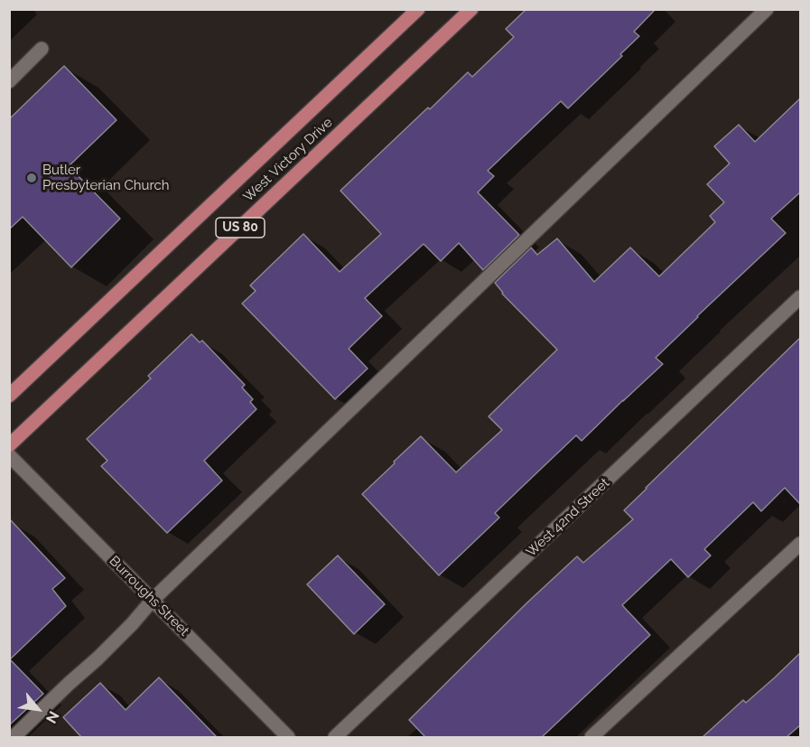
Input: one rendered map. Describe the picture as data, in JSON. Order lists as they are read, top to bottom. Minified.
{"streets":{"main road":["West Victory Drive","US 80"],"street":["West 42nd Street","Burroughs Street"]},"places":["Butler Presbyterian Church"],"north":"bottom right"}
